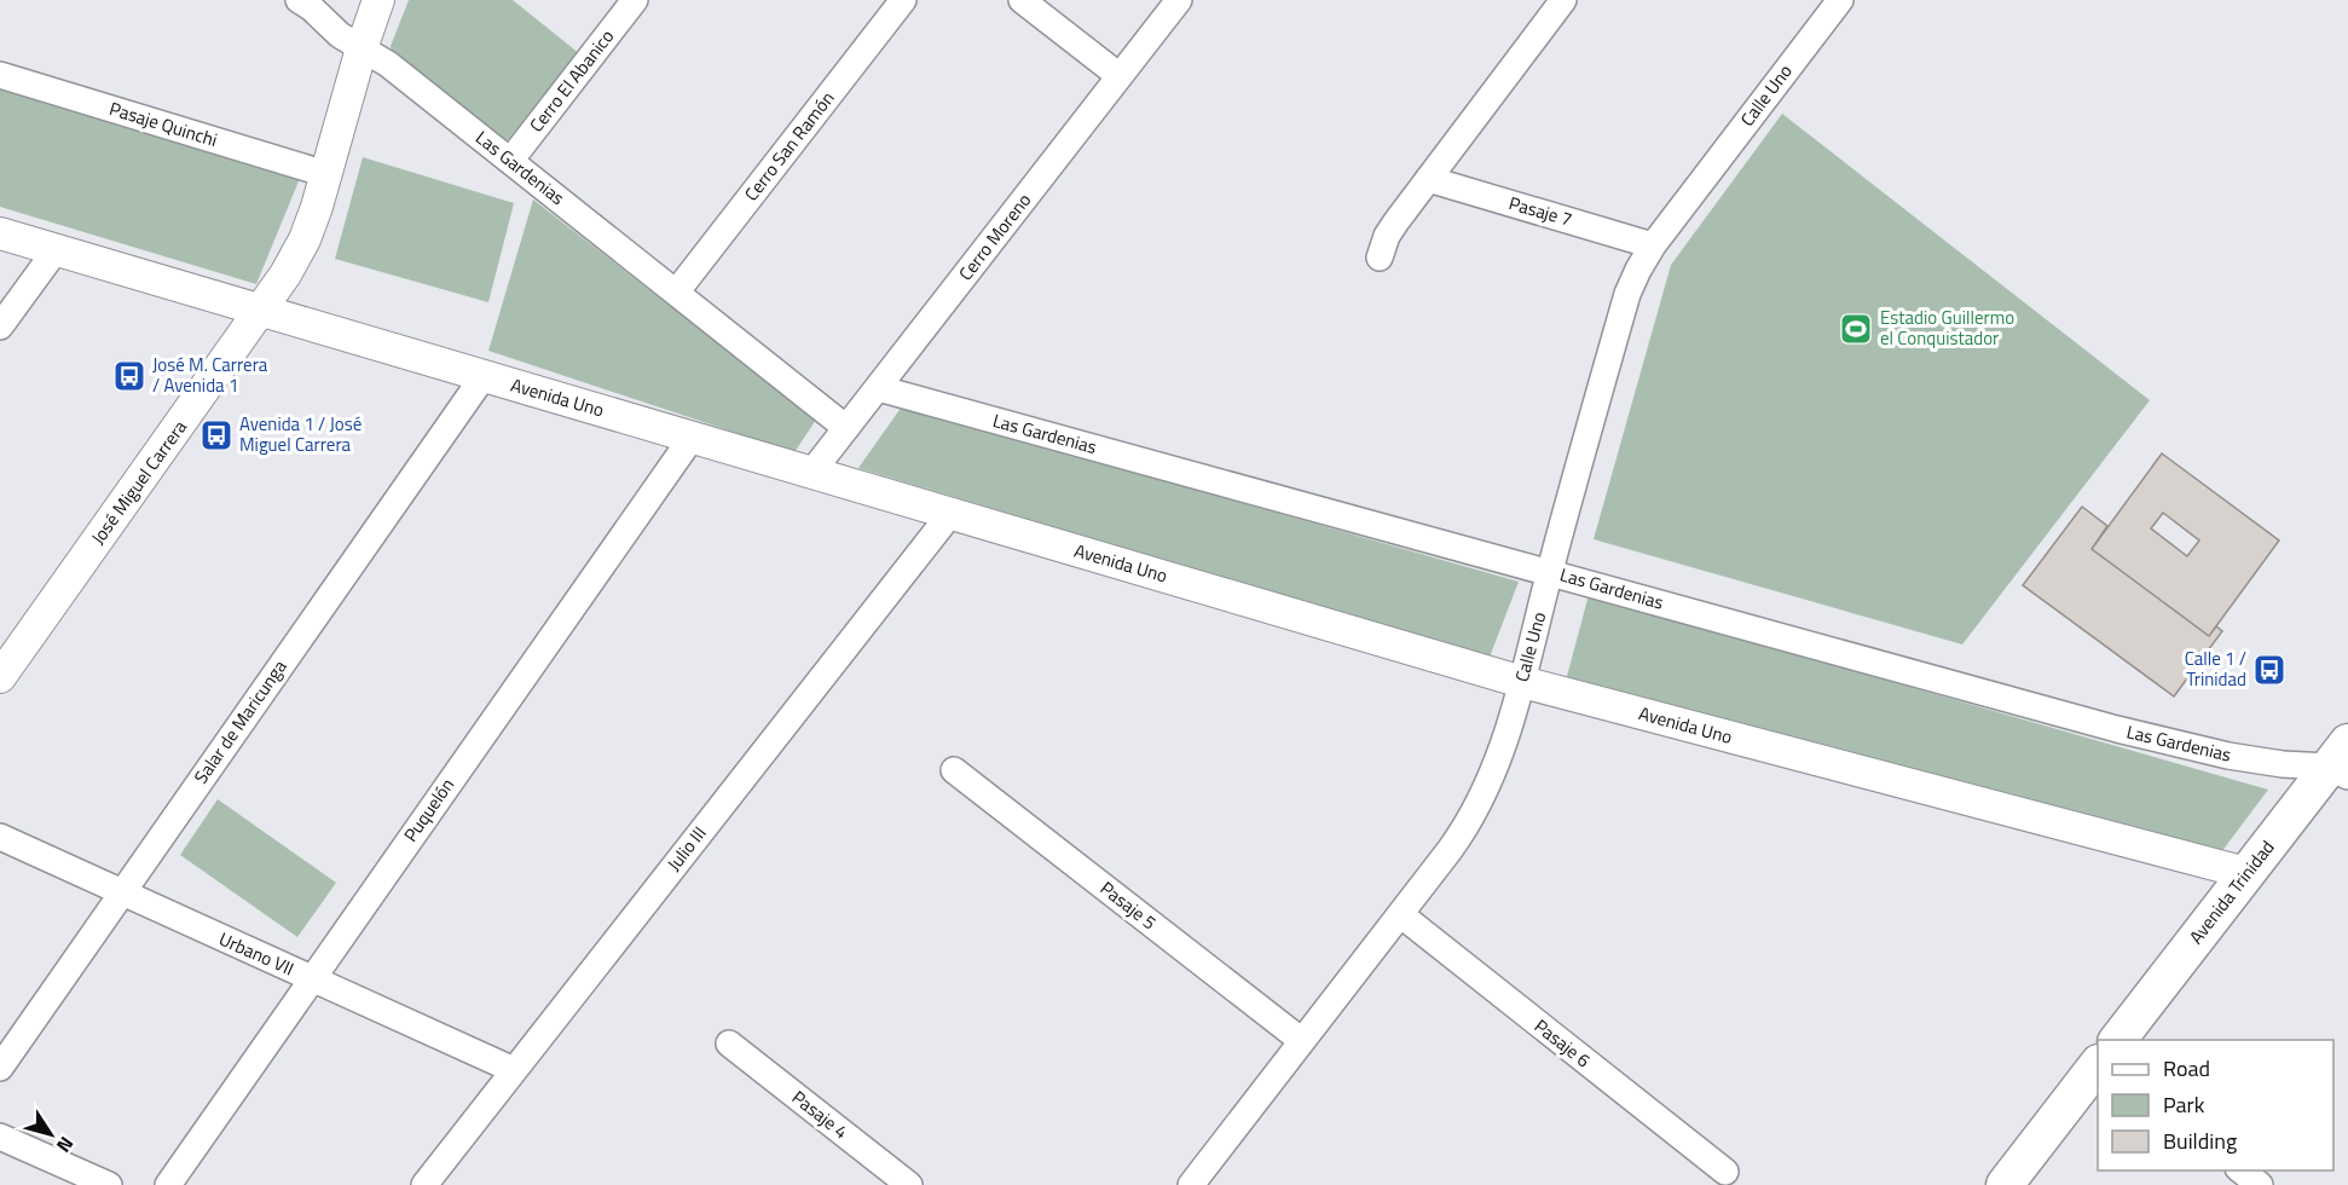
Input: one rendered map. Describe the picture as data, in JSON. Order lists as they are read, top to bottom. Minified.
{"streets":{"main road":["Avenida Trinidad"],"street":["Cerro El Abanico","Calle Uno","Pasaje Quinchi","Cerro San Ramón","Las Gardenias","Pasaje 7","Cerro Moreno","Avenida Uno","José Miguel Carrera","Salar de Maricunga","Puquelón","Julio III","Pasaje 5","Urbano VII","Pasaje 6","Pasaje 4"]},"crossings":[["Cerro El Abanico","Las Gardenias"],["Calle Uno","Las Gardenias"],["Calle Uno","Pasaje 7"],["Calle Uno","Avenida Uno"],["Calle Uno","Pasaje 5"],["Calle Uno","Pasaje 6"],["Pasaje Quinchi","José Miguel Carrera"],["Cerro San Ramón","Las Gardenias"],["Las Gardenias","Cerro Moreno"],["Las Gardenias","José Miguel Carrera"],["Las Gardenias","Avenida Trinidad"],["Cerro Moreno","Avenida Uno"],["Avenida Uno","José Miguel Carrera"],["Avenida Uno","Salar de Maricunga"],["Avenida Uno","Puquelón"],["Avenida Uno","Julio III"],["Avenida Uno","Avenida Trinidad"],["Salar de Maricunga","Urbano VII"],["Puquelón","Urbano VII"],["Julio III","Urbano VII"]],"places":{"sports":["Estadio Guillermo el Conquistador"],"bus stop":["José M. Carrera / Avenida 1","Avenida 1 / José Miguel Carrera","Calle 1 / Trinidad"]},"legend":["Road","Park","Building"],"north":"bottom right"}
